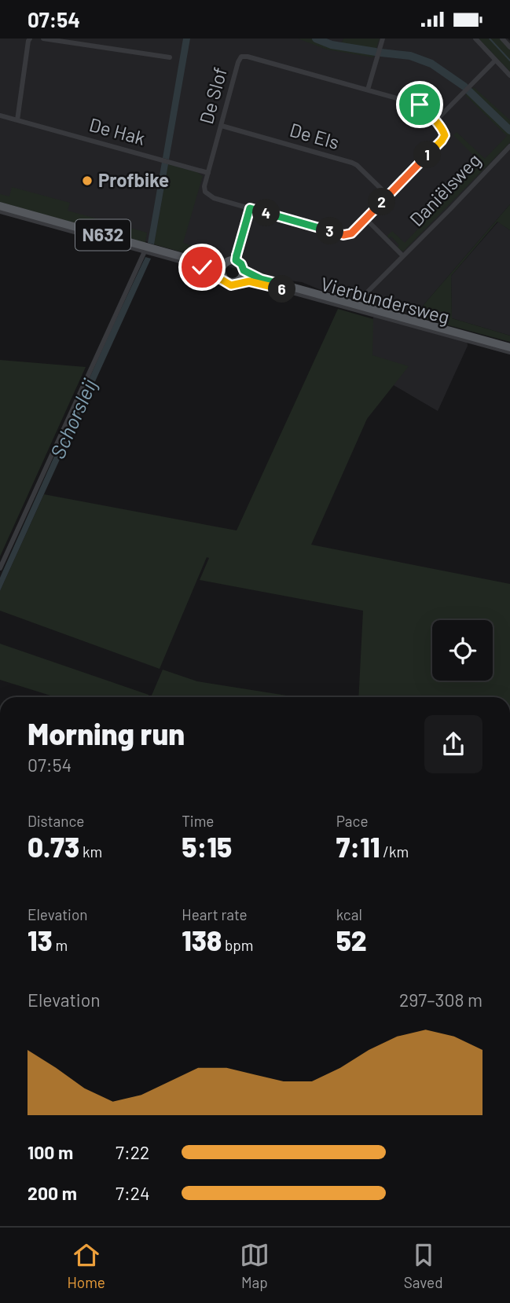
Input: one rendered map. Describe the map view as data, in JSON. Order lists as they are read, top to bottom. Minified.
{"streets":{"main road":["N632","Vierbundersweg"],"street":["De Slof","De Hak","De Els","Daniëlsweg"]},"crossings":[["De Slof","De Hak"],["De Slof","De Els"],["N632","Vierbundersweg"]],"water":["Schorsleij"],"places":["Profbike"],"page":{"status":"07:54","pins":["1","2","4","3","6"],"heading":["Morning run","07:54"],"stats":[["Distance","0.73 km"],["Time","5:15"],["Pace","7:11 /km"],["Elevation","13 m"],["Heart rate","138 bpm"],["kcal","52"]],"chart":["Elevation","297–308 m"],"list":[{"name":"100 m","note":"7:22"},{"name":"200 m","note":"7:24"}],"tabs":["Home","Map","Saved"]}}
